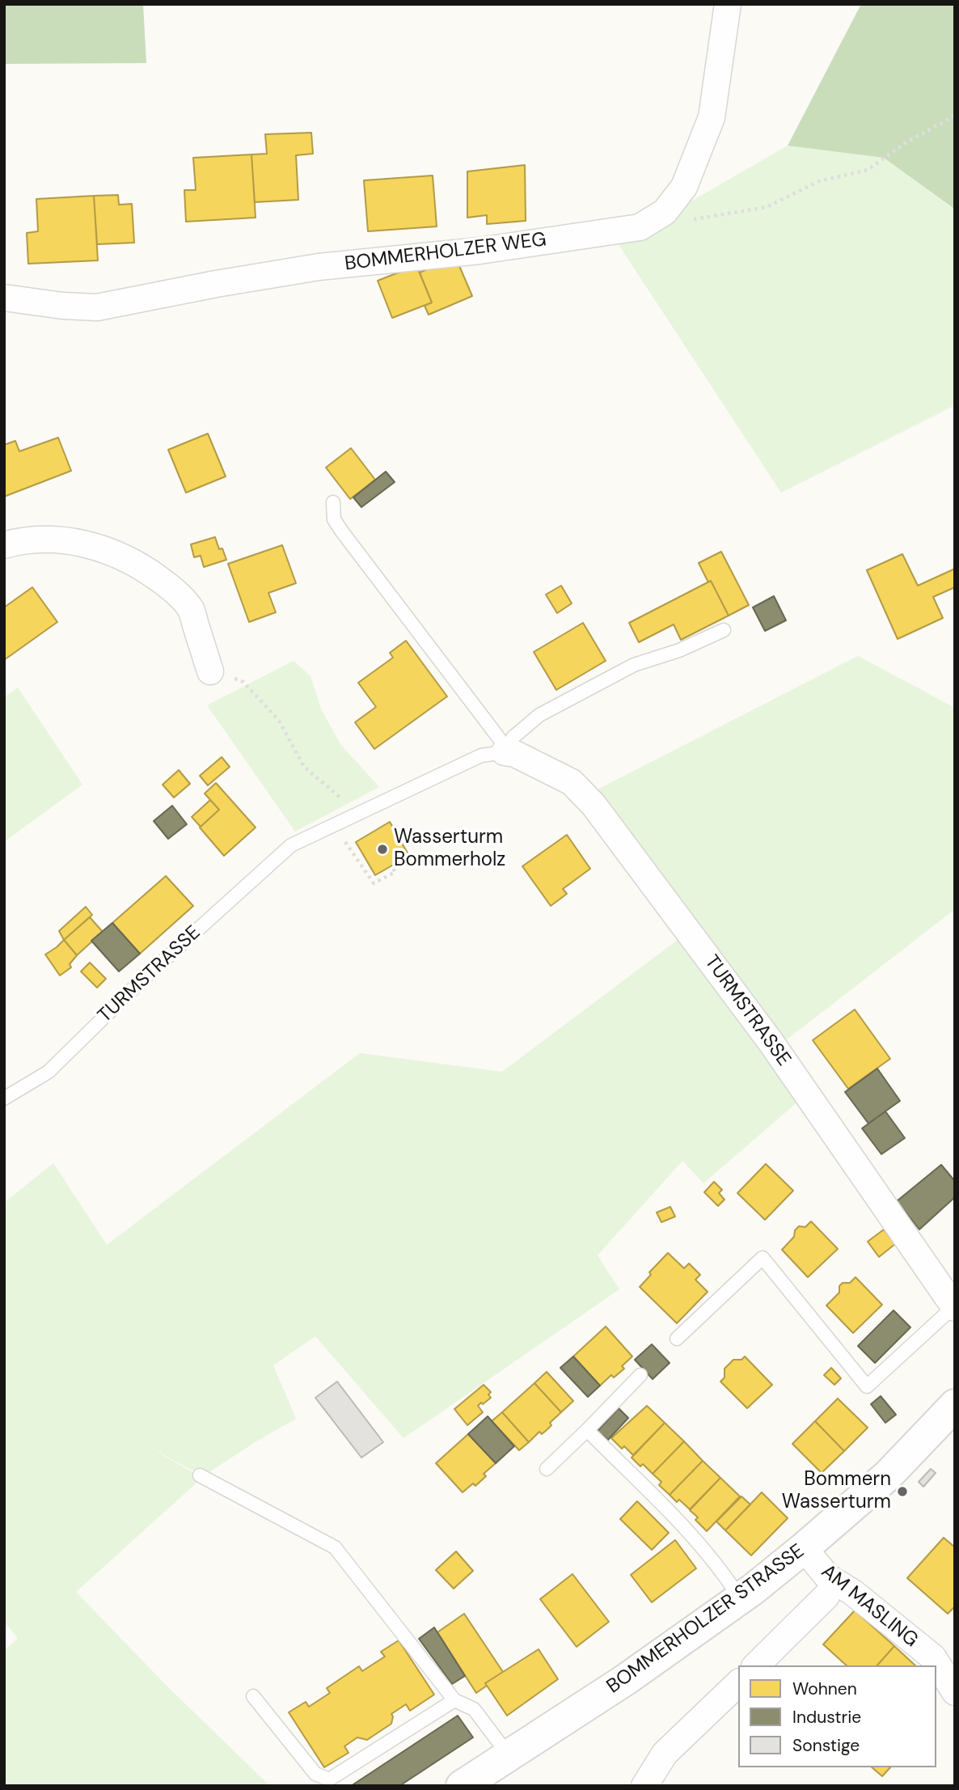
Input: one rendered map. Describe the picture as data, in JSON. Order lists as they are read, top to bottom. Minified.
{"streets":{"main road":["BOMMERHOLZER STRASSE"],"street":["BOMMERHOLZER WEG","TURMSTRASSE","AM MASLING"]},"crossings":[["AM MASLING","BOMMERHOLZER STRASSE"]],"places":["Wasserturm Bommerholz","Bommern Wasserturm"],"legend":["Wohnen","Industrie","Sonstige"]}
